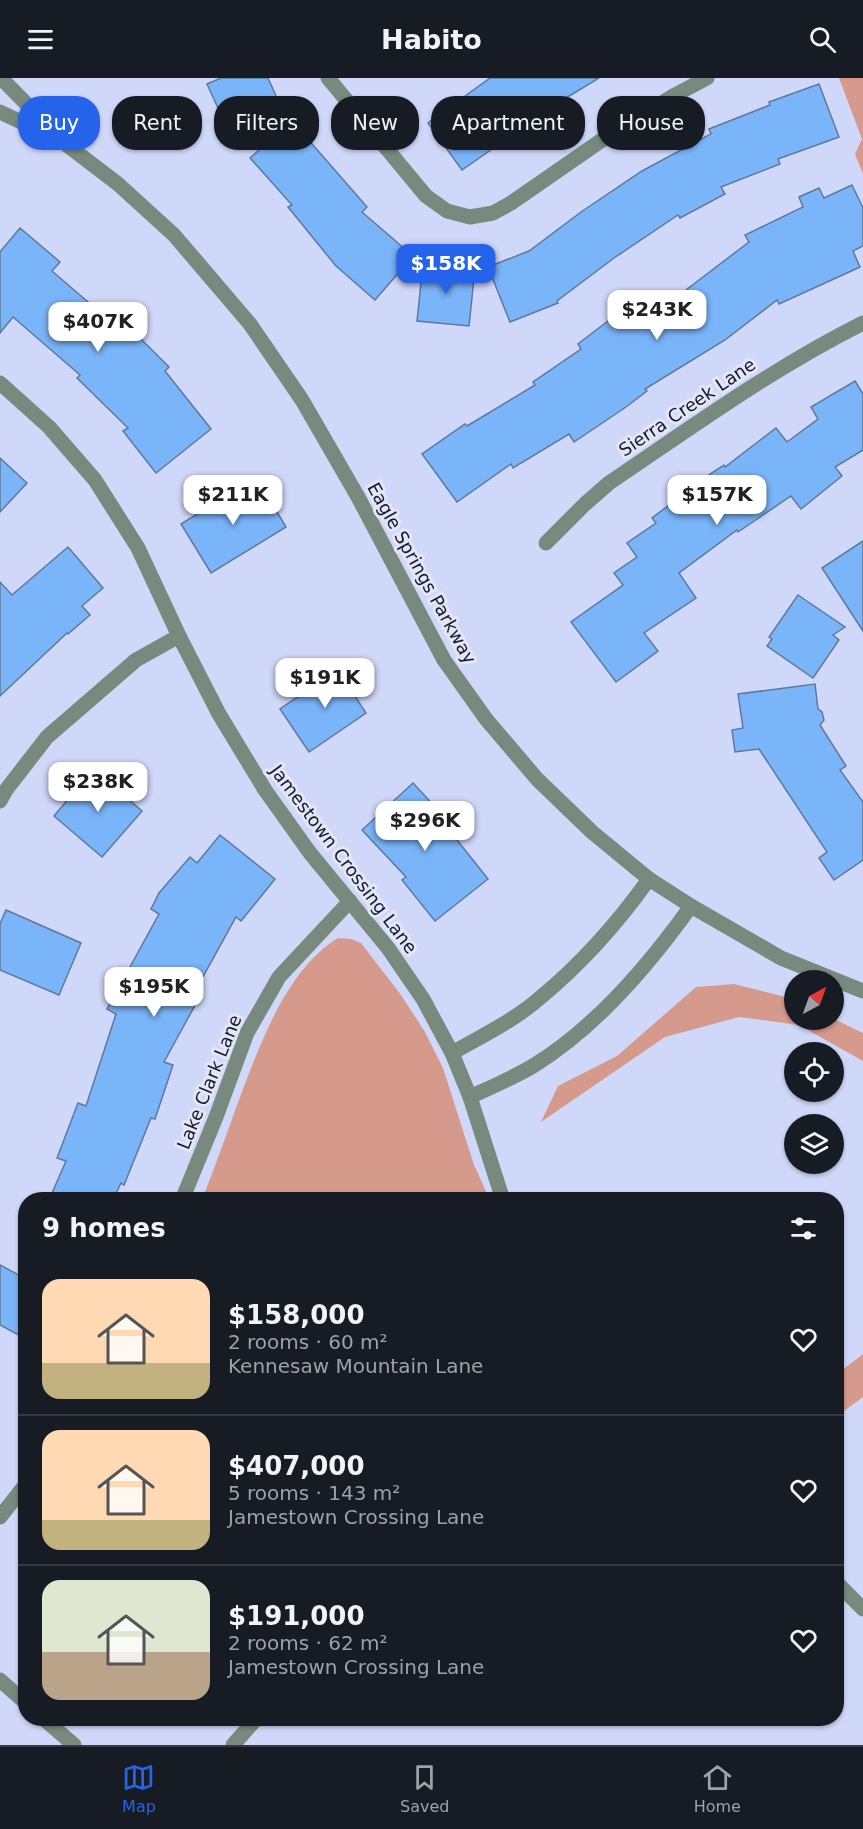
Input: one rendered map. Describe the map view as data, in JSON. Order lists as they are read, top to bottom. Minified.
{"streets":{"street":["Sierra Creek Lane","Eagle Springs Parkway","Jamestown Crossing Lane","Lake Clark Lane"]},"crossings":[["Jamestown Crossing Lane","Lake Clark Lane"]],"north":"top right","page":{"header":"Habito","chip":["Buy","Rent","Filters","New","Apartment","House"],"price":["$158K","$243K","$407K","$211K","$157K","$191K","$238K","$296K","$195K"],"heading":"9 homes","list":[{"name":"$158,000","note":"2 rooms · 60 m² · Kennesaw Mountain Lane"},{"name":"$407,000","note":"5 rooms · 143 m² · Jamestown Crossing Lane"},{"name":"$191,000","note":"2 rooms · 62 m² · Jamestown Crossing Lane"}],"tabs":["Map","Saved","Home"]}}
